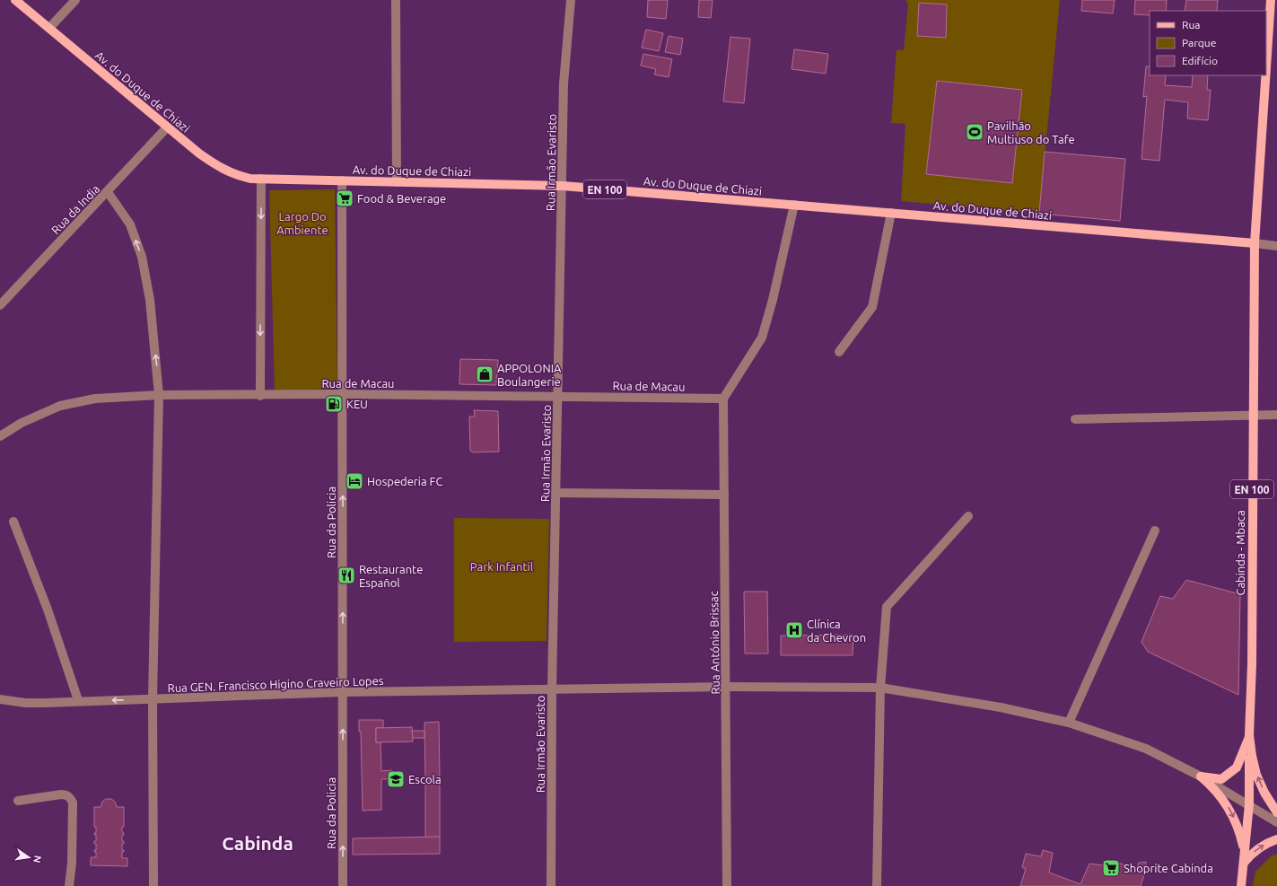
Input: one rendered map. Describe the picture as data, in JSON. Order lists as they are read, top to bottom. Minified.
{"streets":{"main road":["Av. do Duque de Chiazi","EN 100","Cabinda - Mbaca"],"street":["Rua Irmão Evaristo","Rua da India","Rua de Macau","Rua da Policia","Rua António Brissac","Rua GEN. Francisco Higino Craveiro Lopes"]},"crossings":[["Av. do Duque de Chiazi","Rua Irmão Evaristo"],["Av. do Duque de Chiazi","Rua da India"],["Av. do Duque de Chiazi","Rua da Policia"],["Av. do Duque de Chiazi","Cabinda - Mbaca"],["Rua Irmão Evaristo","Rua de Macau"],["Rua Irmão Evaristo","Rua GEN. Francisco Higino Craveiro Lopes"],["Rua de Macau","Rua da Policia"],["Rua de Macau","Rua António Brissac"],["Rua da Policia","Rua GEN. Francisco Higino Craveiro Lopes"],["Rua António Brissac","Rua GEN. Francisco Higino Craveiro Lopes"]],"one_way":["Rua da Policia"],"districts":["Cabinda"],"parks":["Largo Do Ambiente","Park Infantil"],"places":{"sports":["Pavilhão Multiuso do Tafe"],"supermarket":["Food & Beverage","Shoprite Cabinda"],"shop":["APPOLONIA Boulangerie"],"fuel station":["KEU"],"hotel":["Hospederia FC"],"restaurant":["Restaurante Español"],"hospital":["Clínica da Chevron"],"school or university":["Escola"]},"legend":["Rua","Parque","Edifício"],"north":"right"}
